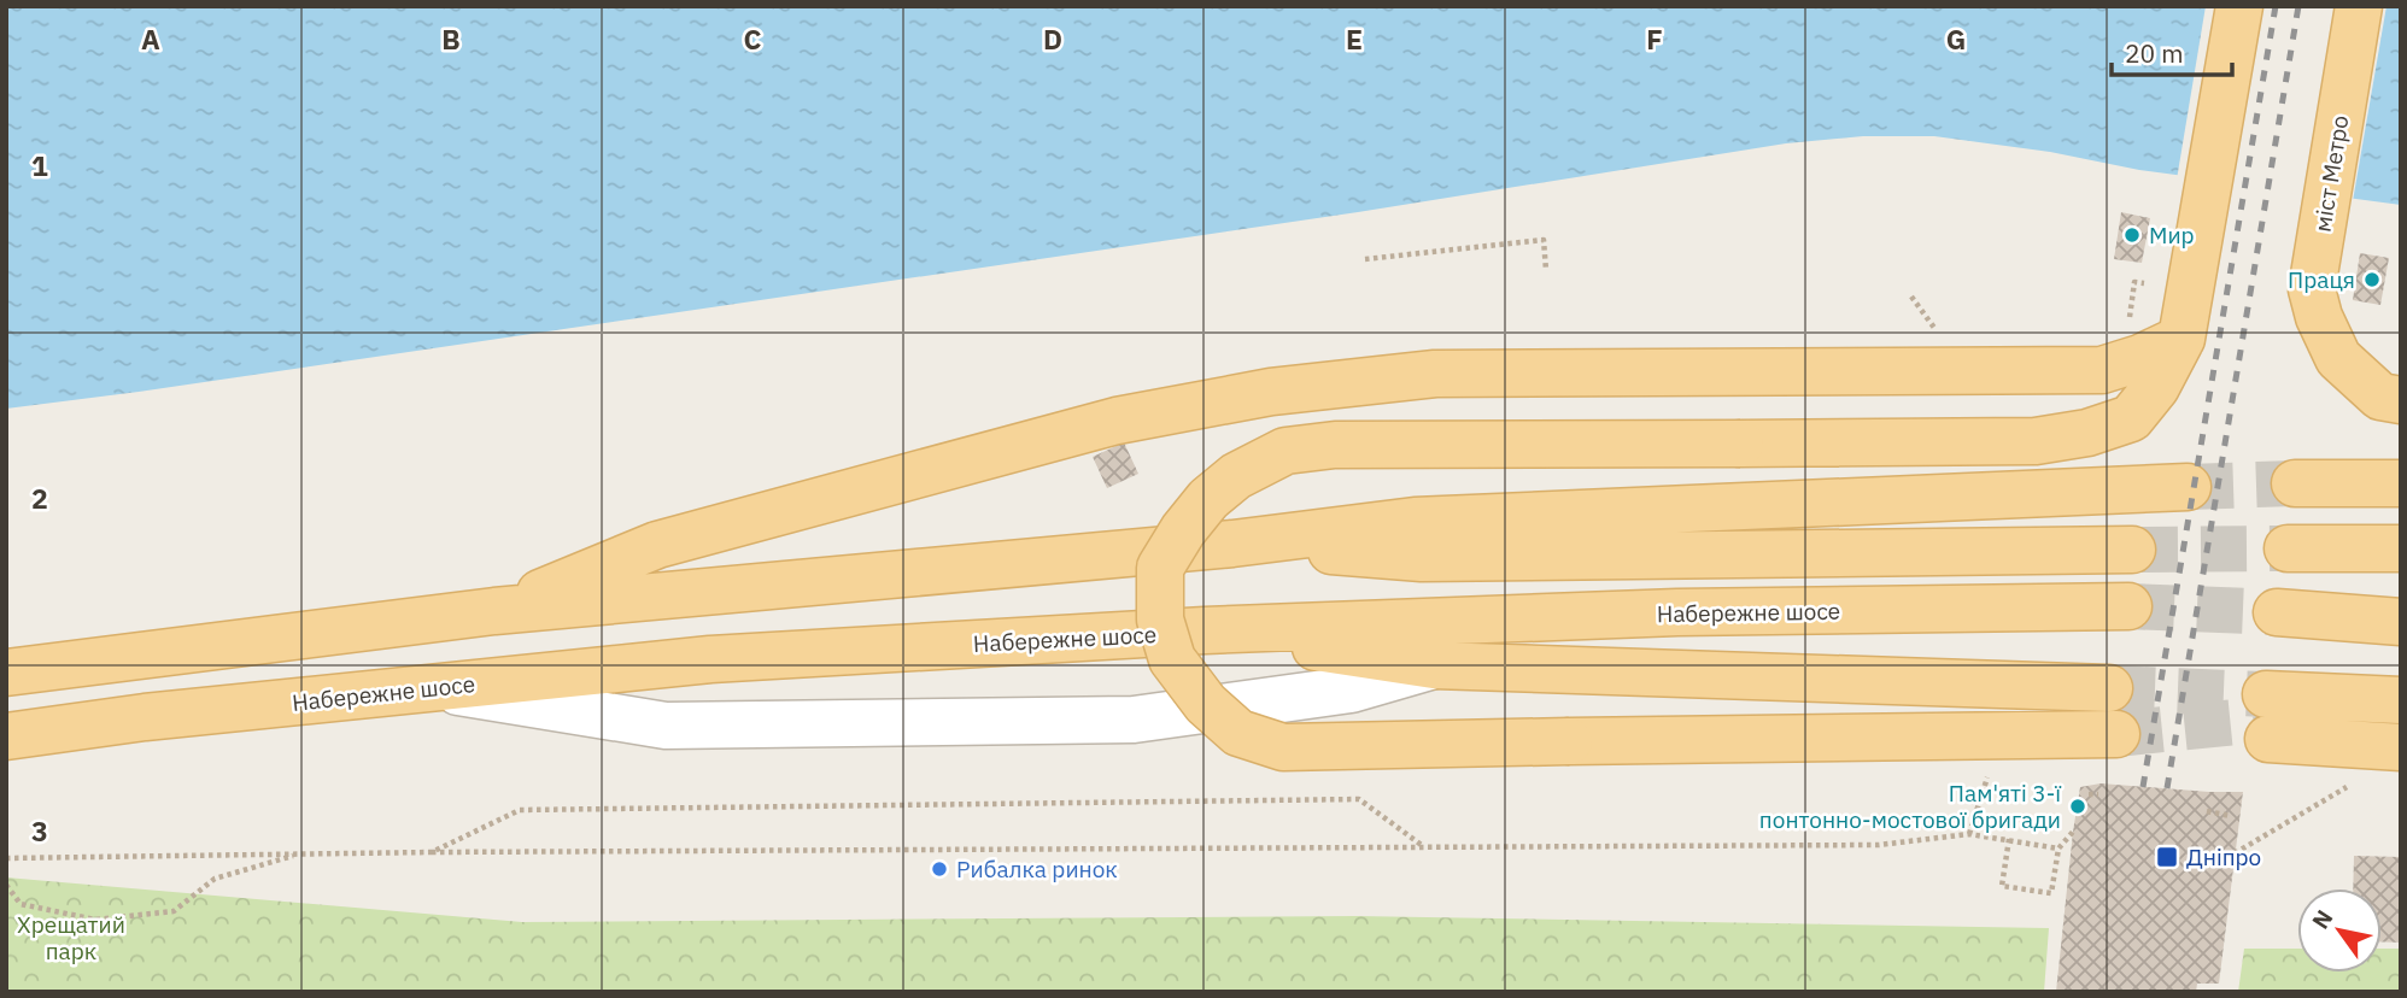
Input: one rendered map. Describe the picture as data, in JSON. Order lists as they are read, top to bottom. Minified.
{"streets":{"main road":["міст Метро","Набережне шосе"]},"parks":["Хрещатий парк"],"places":{"other":["Мир","Праця","Пам'яті 3-ї понтонно-мостової бригади","Рибалка ринок"],"transit":["Дніпро"]},"scale_bar":"20 m","north":"top left","grid":{"columns":["A","B","C","D","E","F","G"],"rows":["1","2","3"]}}
